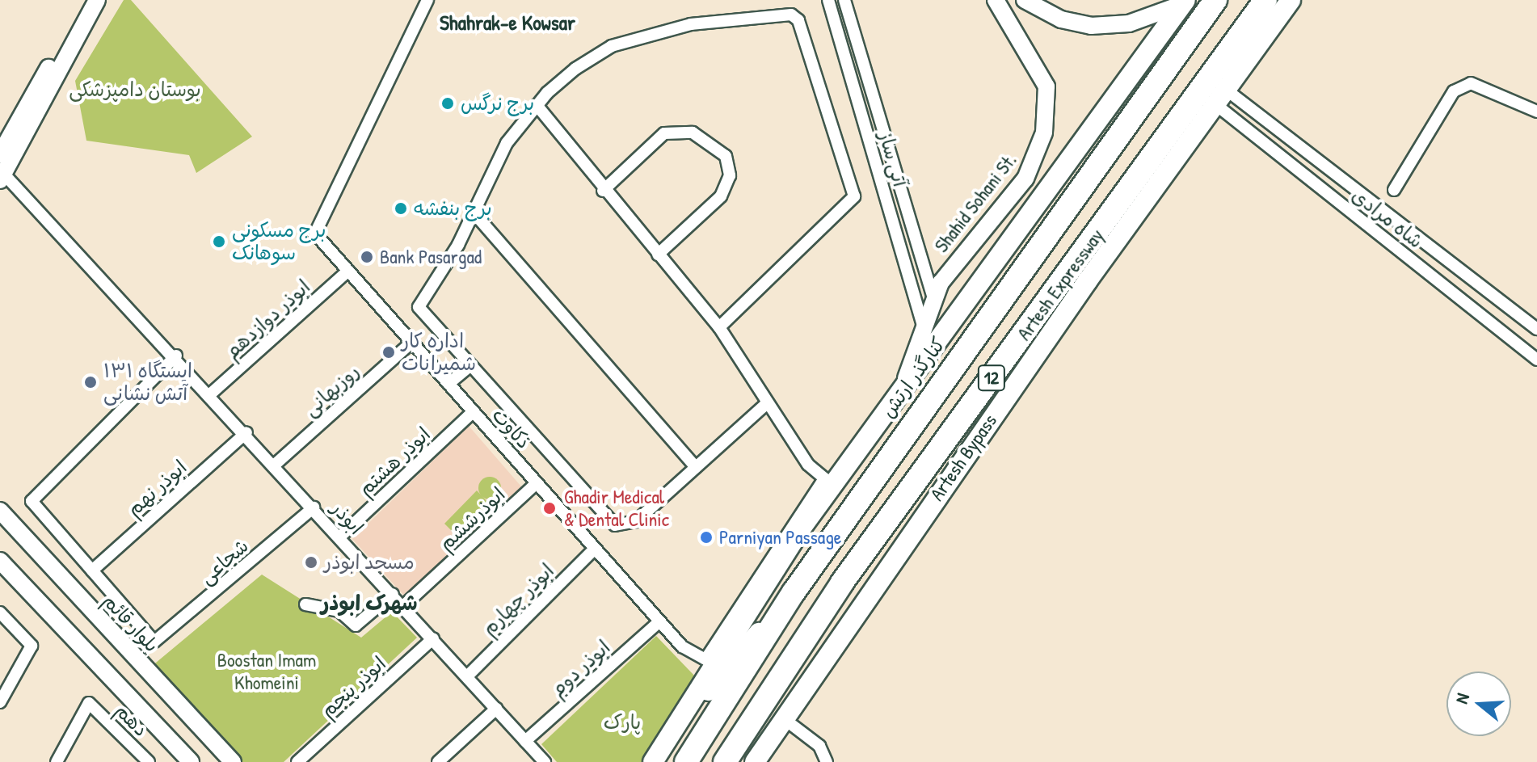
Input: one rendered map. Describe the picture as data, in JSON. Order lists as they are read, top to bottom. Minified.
{"streets":{"highway":["Artesh Expressway","12"],"main road":["Shahid Sohani St.","کنارگذر ارتش","Artesh Bypass","بلوار قائم"],"street":["آتی ساز","شاه مرادی","ابوذر دوازدهم","روزبهانی","ذکاوت","ابوذر هشتم","ابوذر نهم","ابوذر","ابوذرششم","شجاعی","ابوذر چهارم","ابوذر دوم","ابوذر پنجم","دهم"]},"crossings":[["آتی ساز","Shahid Sohani St."],["Shahid Sohani St.","کنارگذر ارتش"],["شاه مرادی","Artesh Bypass"],["ابوذر دوازدهم","ذکاوت"],["ابوذر دوازدهم","ابوذر"],["کنارگذر ارتش","ذکاوت"],["روزبهانی","ذکاوت"],["روزبهانی","ابوذر"],["ذکاوت","ابوذر هشتم"],["ذکاوت","ابوذرششم"],["ذکاوت","ابوذر چهارم"],["ذکاوت","ابوذر دوم"],["ابوذر هشتم","ابوذر"],["ابوذر نهم","ابوذر"],["ابوذر نهم","شجاعی"],["ابوذر","ابوذرششم"],["ابوذر","شجاعی"],["ابوذر","ابوذر چهارم"],["ابوذر","ابوذر دوم"],["ابوذر","ابوذر پنجم"]],"districts":["Shahrak-e Kowsar","شهرک ابوذر"],"parks":["بوستان دامپزشکی","Boostan Imam Khomeini","پارک"],"places":["برج نرگس","برج بنفشه","برج مسکونی سوهانک","Bank Pasargad","اداره کار شمیرانات","ایستگاه ۱۳۱ آتش نشانی","Ghadir Medical & Dental Clinic","Parniyan Passage","مسجد ابوذر"],"north":"left"}
